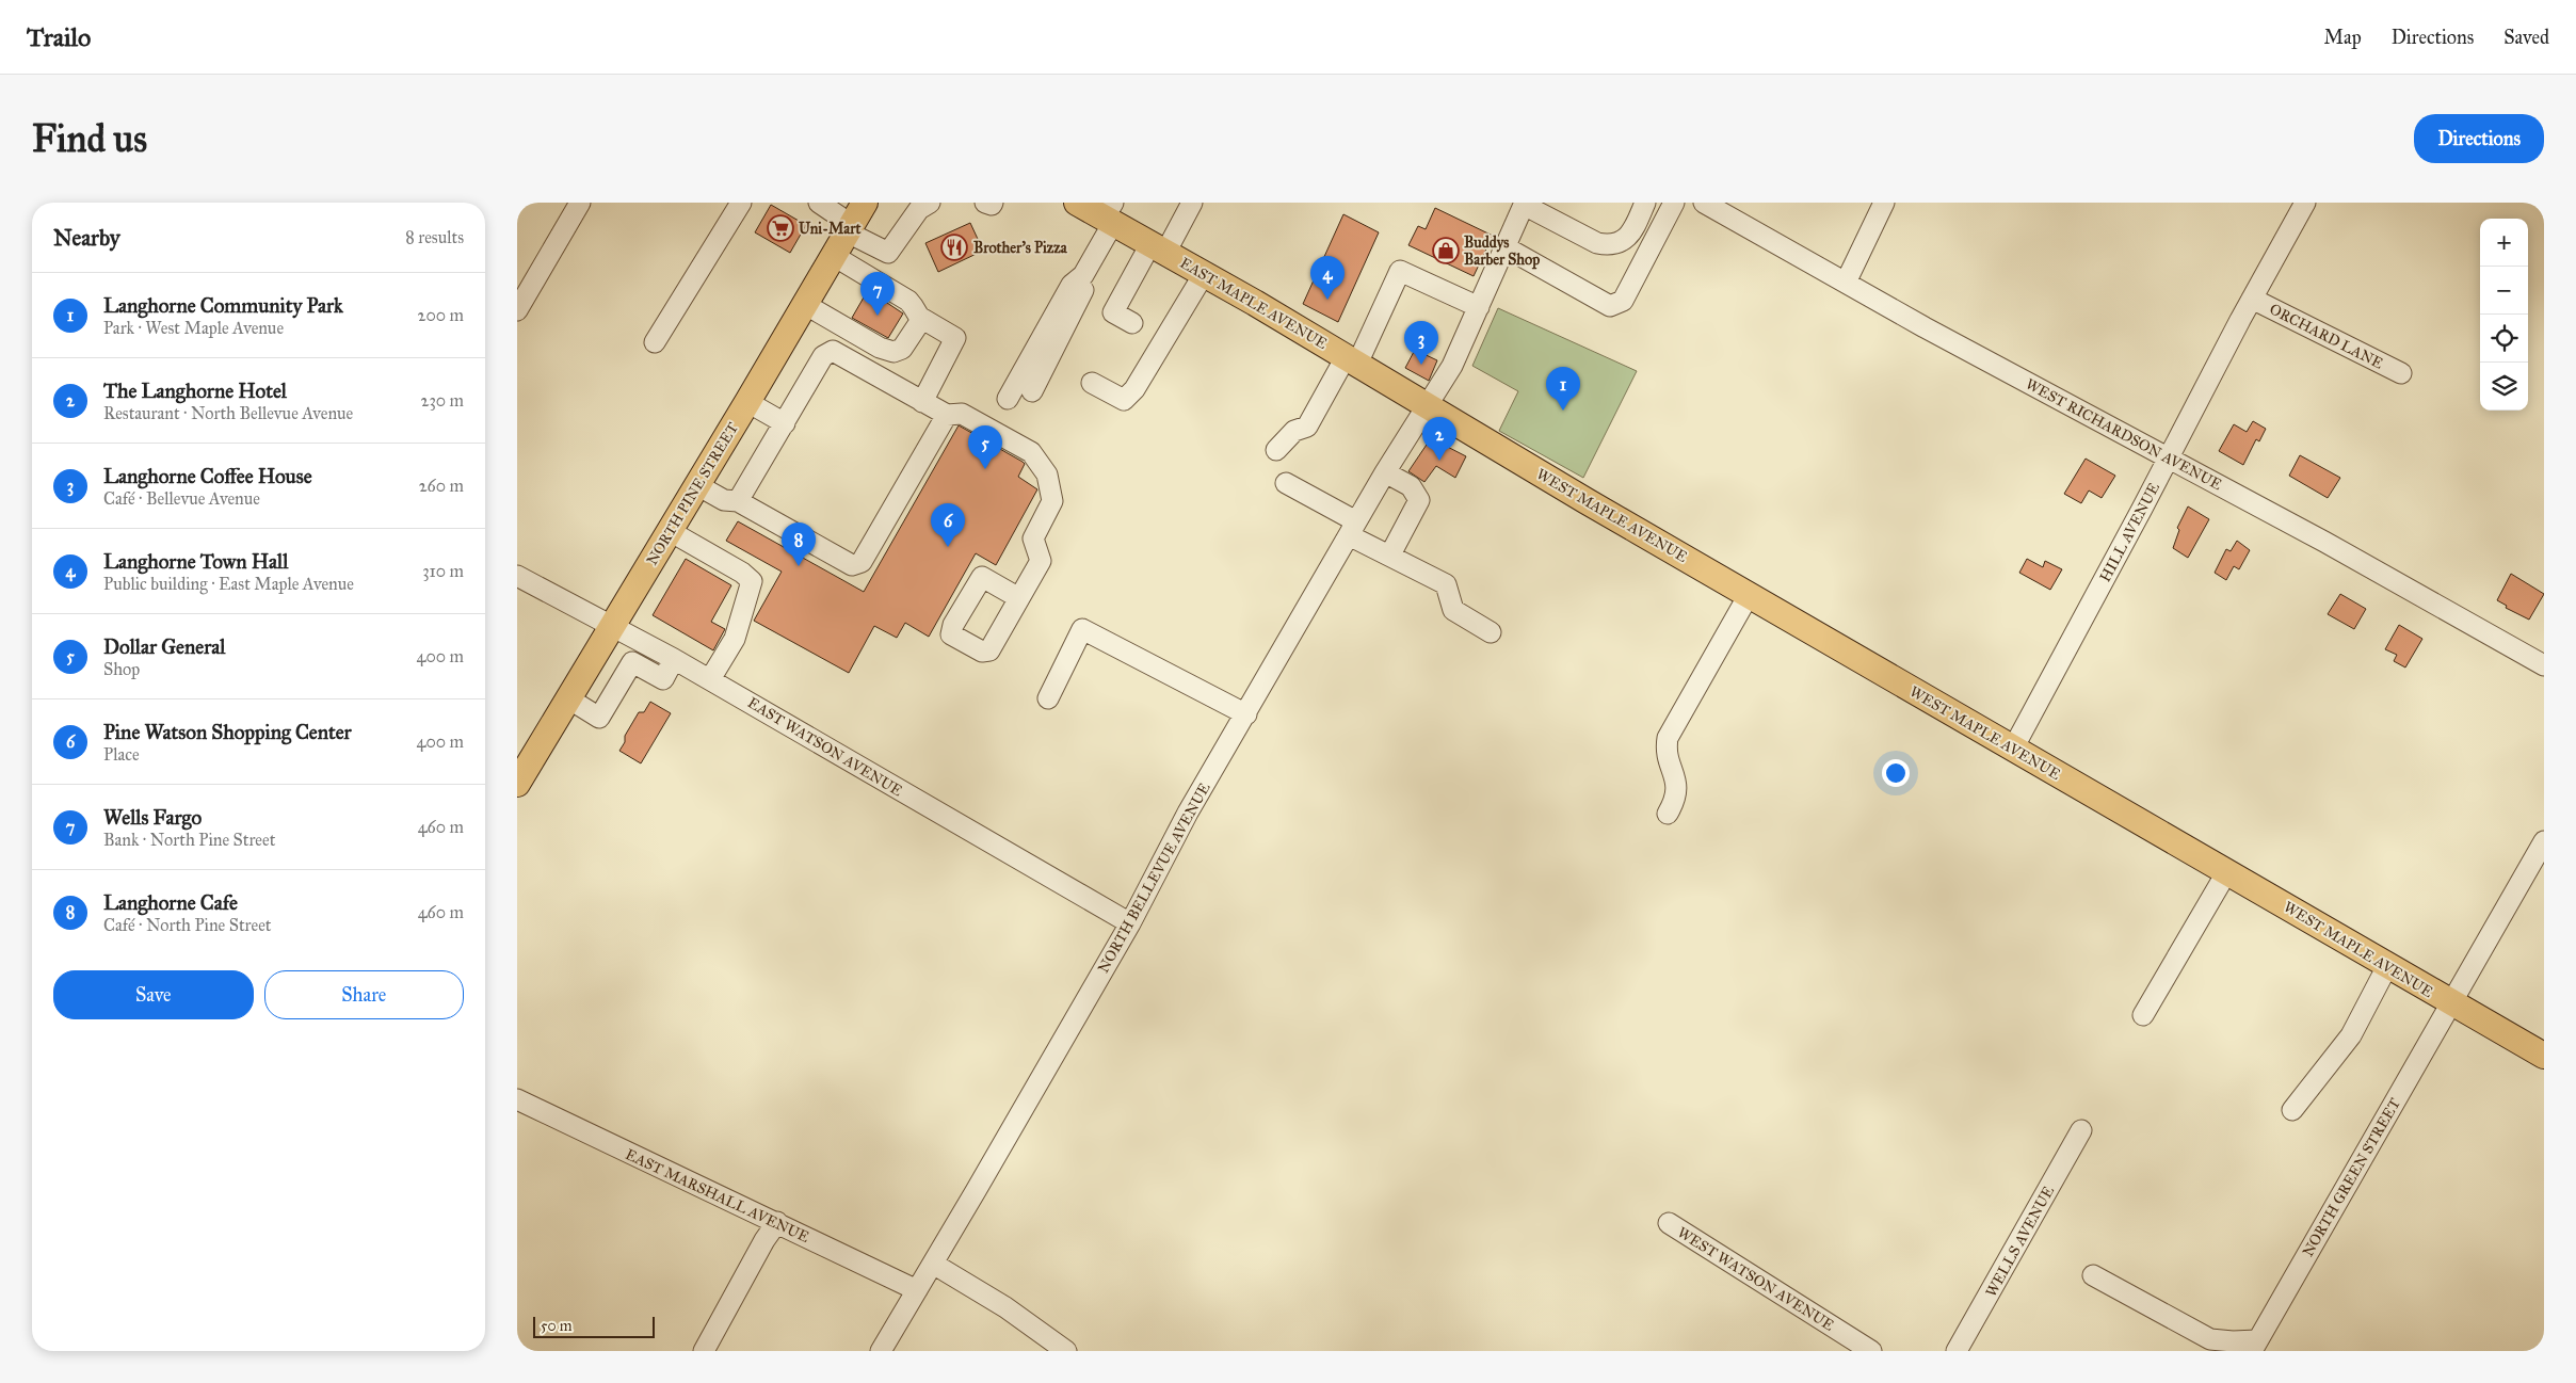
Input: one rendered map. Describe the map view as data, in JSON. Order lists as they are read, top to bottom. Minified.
{"streets":{"main road":["EAST MAPLE AVENUE","NORTH PINE STREET","WEST MAPLE AVENUE"],"street":["ORCHARD LANE","WEST RICHARDSON AVENUE","HILL AVENUE","EAST WATSON AVENUE","NORTH BELLEVUE AVENUE","NORTH GREEN STREET","EAST MARSHALL AVENUE","WELLS AVENUE","WEST WATSON AVENUE"]},"crossings":[["EAST MAPLE AVENUE","WEST MAPLE AVENUE"],["EAST MAPLE AVENUE","NORTH BELLEVUE AVENUE"],["ORCHARD LANE","HILL AVENUE"],["WEST RICHARDSON AVENUE","HILL AVENUE"],["NORTH PINE STREET","EAST WATSON AVENUE"],["WEST MAPLE AVENUE","HILL AVENUE"],["WEST MAPLE AVENUE","NORTH BELLEVUE AVENUE"],["WEST MAPLE AVENUE","NORTH GREEN STREET"],["EAST WATSON AVENUE","NORTH BELLEVUE AVENUE"],["NORTH BELLEVUE AVENUE","EAST MARSHALL AVENUE"]],"places":{"supermarket":["Uni-Mart"],"restaurant":["Brother’s Pizza"],"shop":["Buddys Barber Shop"]},"scale_bar":"50 m","page":{"header":"Trailo","nav":["Map","Directions","Saved"],"buttons":["Directions",["Save","Share"]],"title":"Find us","heading":["Nearby","8 results"],"map_buttons":["+","−"],"pins":["4","7","3","1","2","5","6","8"],"list":[{"mark":"1","name":"Langhorne Community Park","note":"Park · West Maple Avenue","value":"200 m"},{"mark":"2","name":"The Langhorne Hotel","note":"Restaurant · North Bellevue Avenue","value":"230 m"},{"mark":"3","name":"Langhorne Coffee House","note":"Café · Bellevue Avenue","value":"260 m"},{"mark":"4","name":"Langhorne Town Hall","note":"Public building · East Maple Avenue","value":"310 m"},{"mark":"5","name":"Dollar General","note":"Shop","value":"400 m"},{"mark":"6","name":"Pine Watson Shopping Center","note":"Place","value":"400 m"},{"mark":"7","name":"Wells Fargo","note":"Bank · North Pine Street","value":"460 m"},{"mark":"8","name":"Langhorne Cafe","note":"Café · North Pine Street","value":"460 m"}],"scale":"50 m"}}
